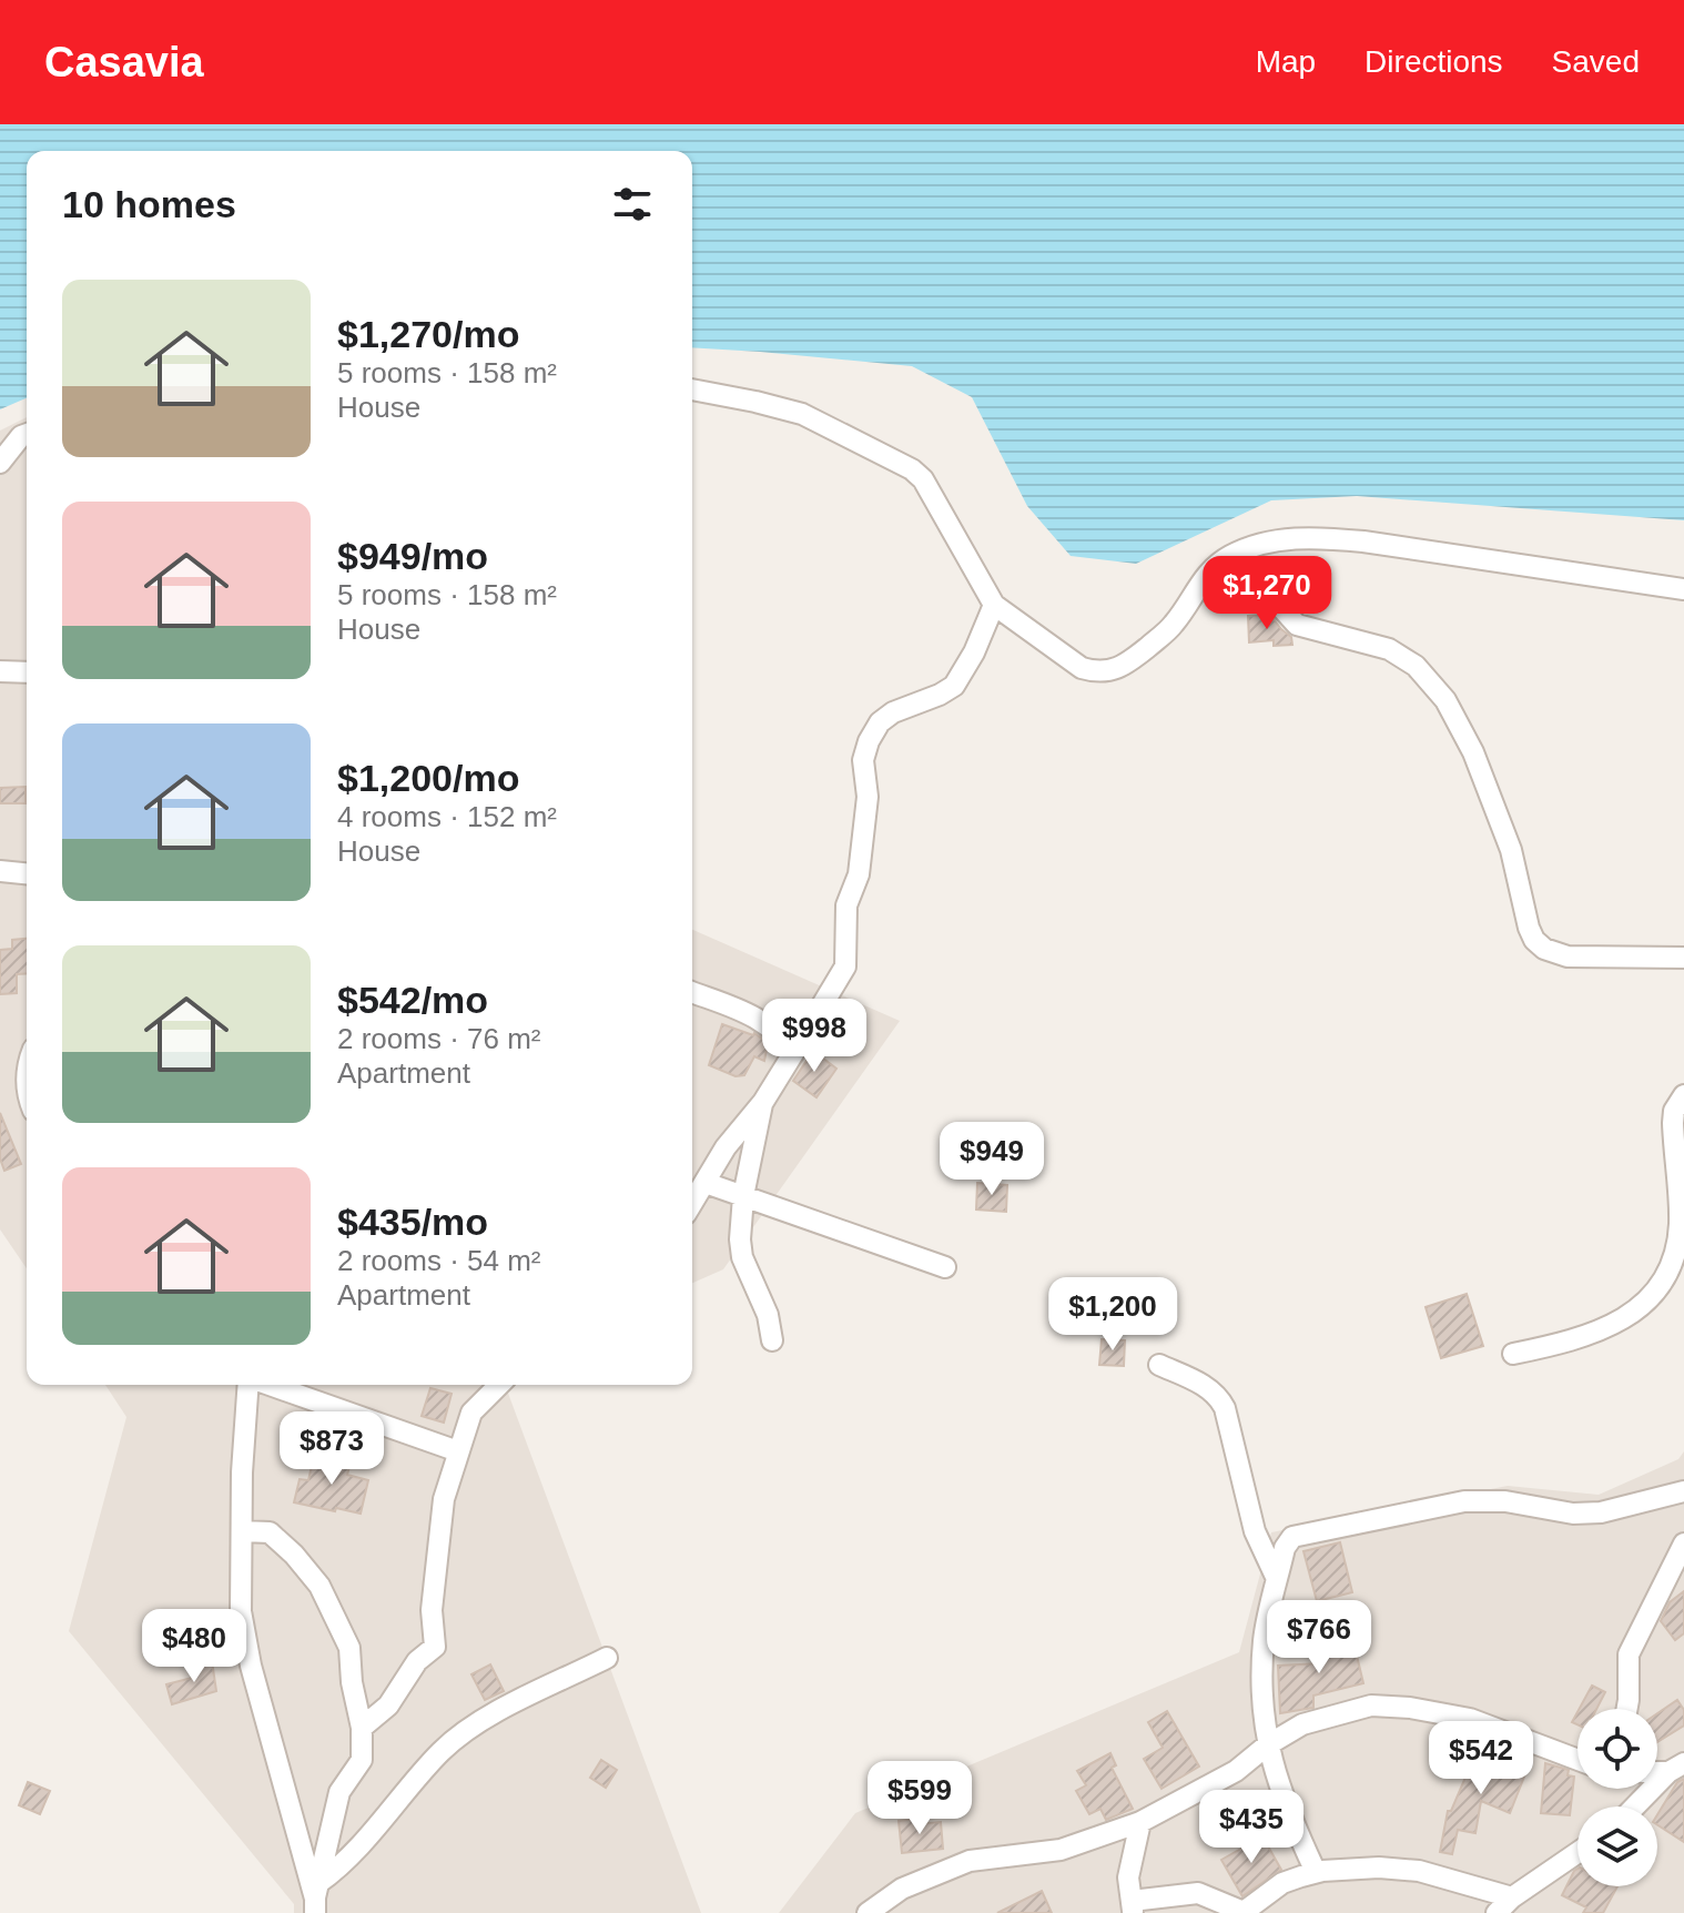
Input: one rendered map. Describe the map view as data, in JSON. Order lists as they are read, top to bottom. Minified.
{"page":{"header":"Casavia","nav":["Map","Directions","Saved"],"heading":"10 homes","list":[{"name":"$1,270/mo","note":"5 rooms · 158 m² · House"},{"name":"$949/mo","note":"5 rooms · 158 m² · House"},{"name":"$1,200/mo","note":"4 rooms · 152 m² · House"},{"name":"$542/mo","note":"2 rooms · 76 m² · Apartment"},{"name":"$435/mo","note":"2 rooms · 54 m² · Apartment"}],"price":["$1,270","$998","$949","$1,200","$873","$766","$480","$542","$599","$435"]}}
